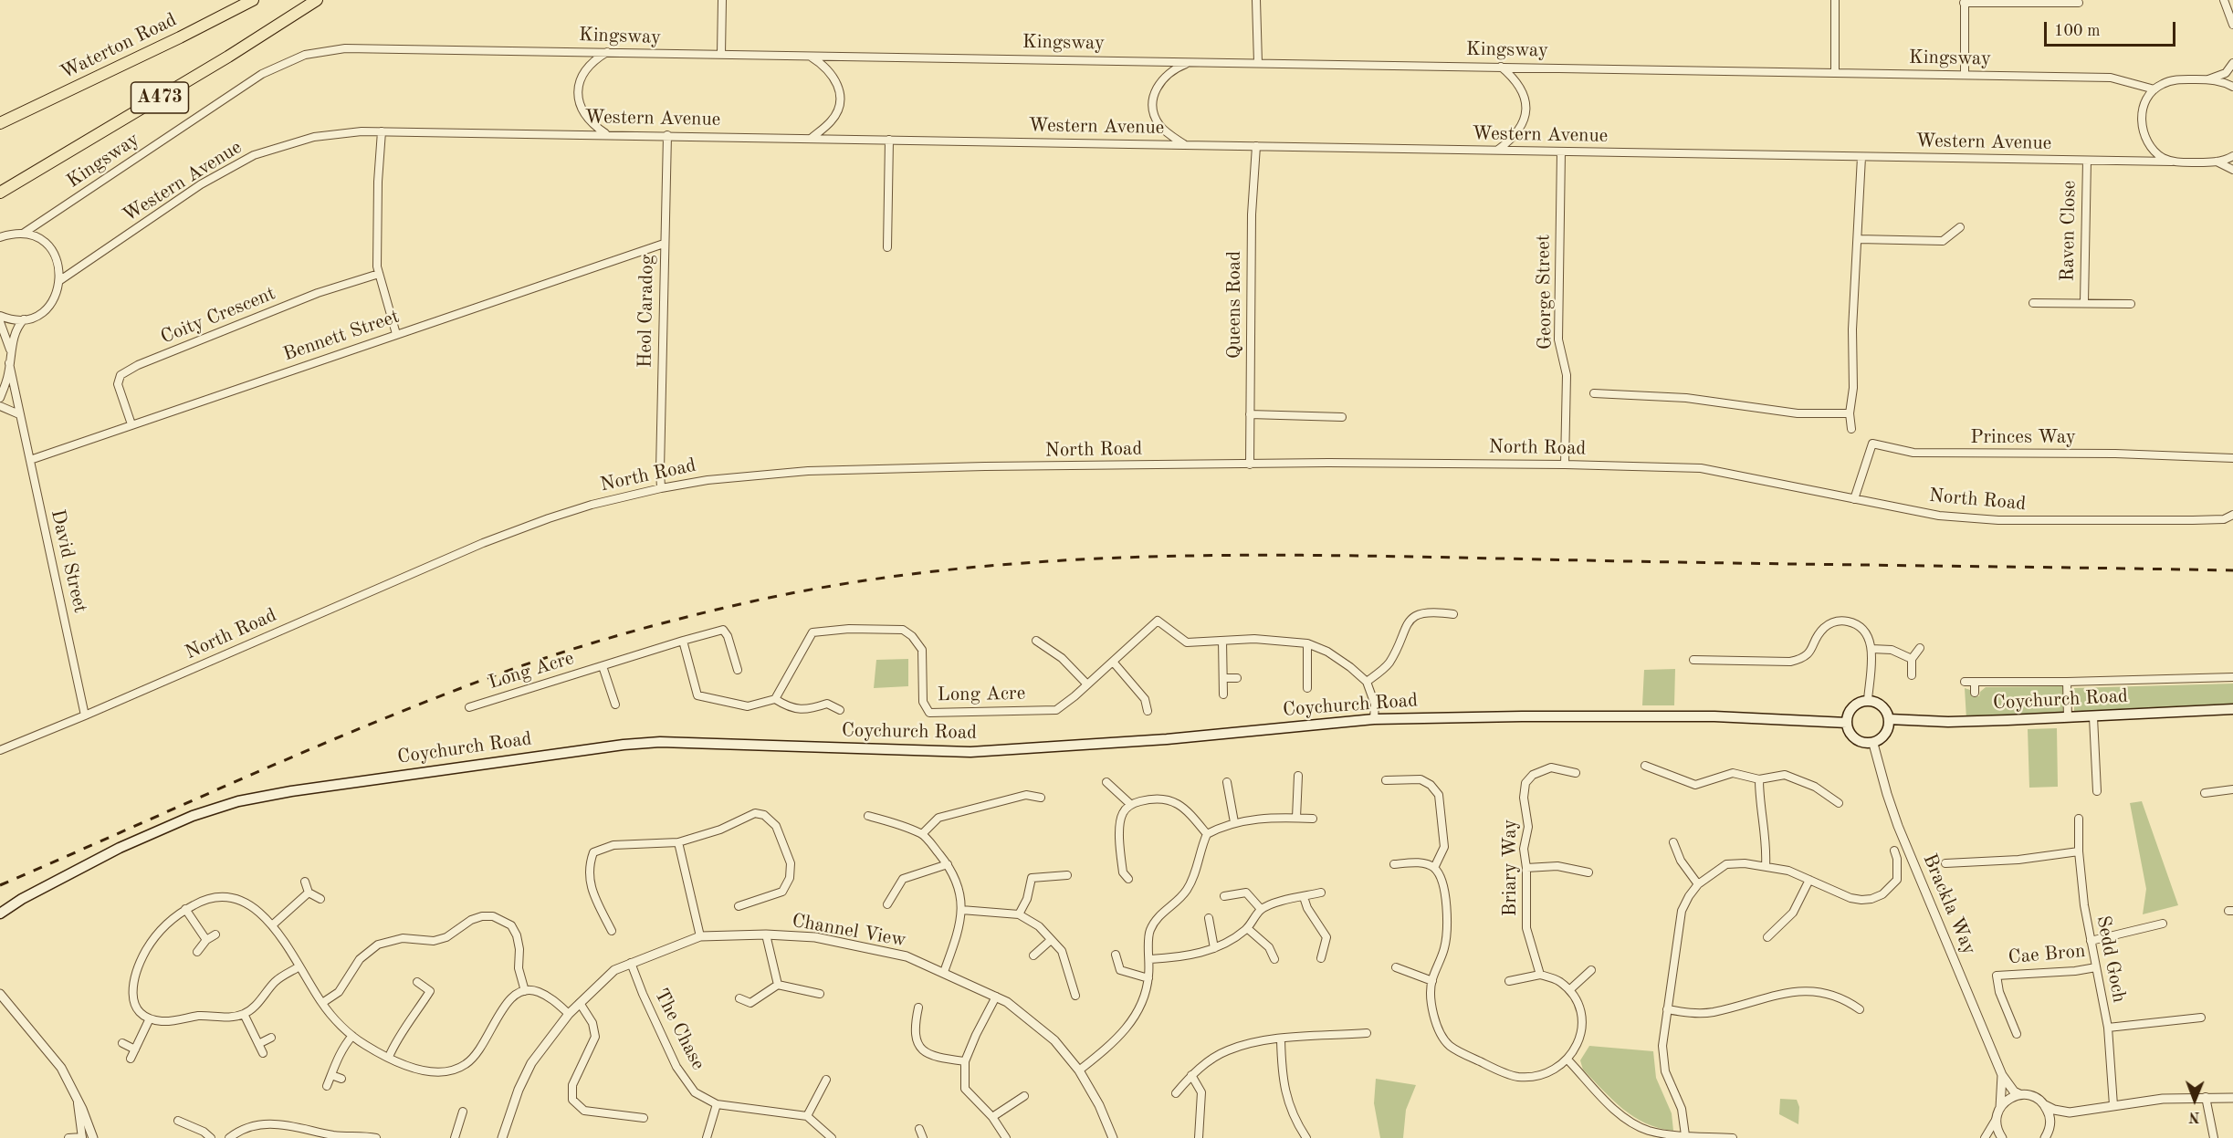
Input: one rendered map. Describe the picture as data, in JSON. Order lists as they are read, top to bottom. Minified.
{"streets":{"main road":["Waterton Road","A473","Coychurch Road"],"street":["Kingsway","Western Avenue","Raven Close","George Street","Queens Road","Heol Caradog","Coity Crescent","Bennett Street","Princes Way","North Road","David Street","Long Acre","Briary Way","Brackla Way","Channel View","Cae Bron","Sedd Goch","The Chase"]},"crossings":[["Western Avenue","Raven Close"],["Western Avenue","George Street"],["Western Avenue","Queens Road"],["Western Avenue","Heol Caradog"],["George Street","North Road"],["Queens Road","North Road"],["Heol Caradog","Bennett Street"],["Heol Caradog","North Road"],["Coity Crescent","Bennett Street"],["Bennett Street","David Street"],["Princes Way","North Road"],["North Road","David Street"],["Coychurch Road","Brackla Way"],["Channel View","The Chase"],["Cae Bron","Sedd Goch"]],"scale_bar":"100 m","north":"bottom"}
